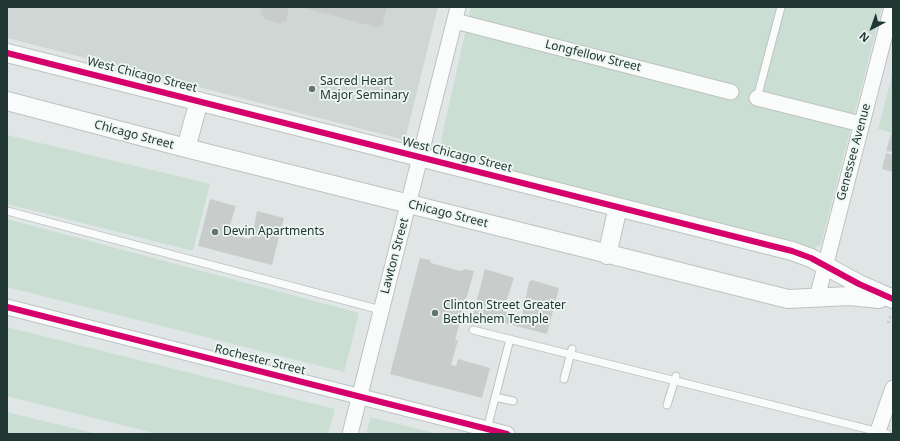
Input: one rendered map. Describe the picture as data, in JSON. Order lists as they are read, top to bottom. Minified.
{"streets":{"street":["Longfellow Street","West Chicago Street","Chicago Street","Genessee Avenue","Lawton Street","Rochester Street"]},"crossings":[["Longfellow Street","Lawton Street"],["West Chicago Street","Chicago Street"],["West Chicago Street","Genessee Avenue"],["West Chicago Street","Lawton Street"],["Chicago Street","Genessee Avenue"],["Chicago Street","Lawton Street"],["Lawton Street","Rochester Street"]],"places":["Sacred Heart Major Seminary","Devin Apartments","Clinton Street Greater Bethlehem Temple"],"north":"bottom left"}
